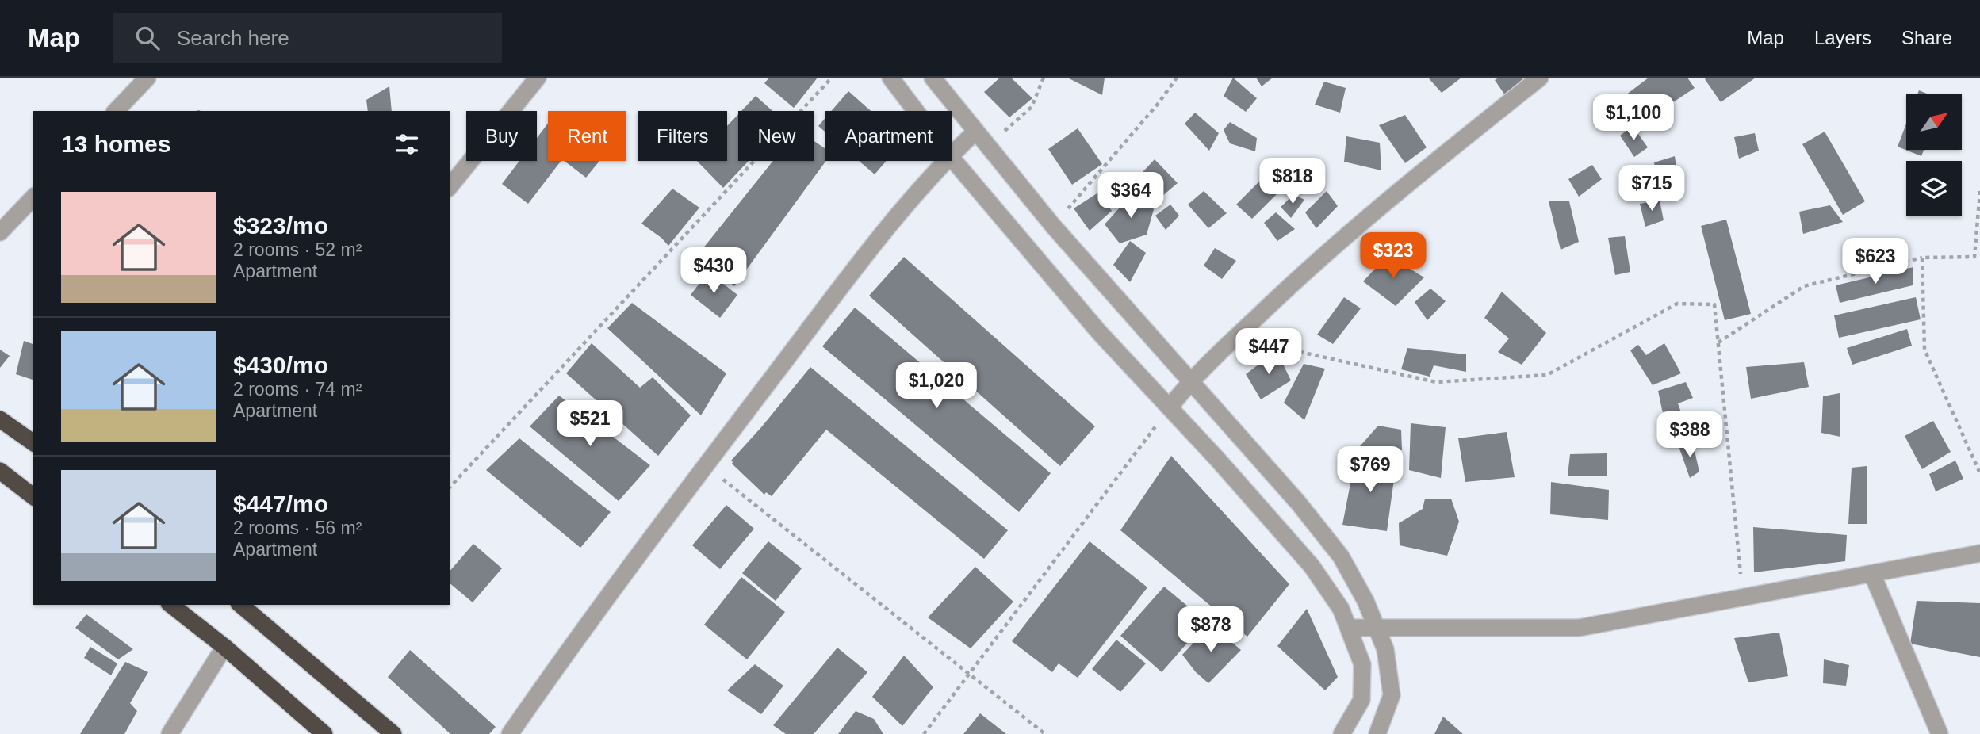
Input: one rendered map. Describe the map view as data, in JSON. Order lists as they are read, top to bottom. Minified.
{"north":"top right","page":{"header":"Map","search":"Search here","nav":["Map","Layers","Share"],"price":["$1,100","$818","$715","$364","$323","$623","$430","$447","$1,020","$521","$388","$769","$878"],"chip":["Buy","Rent","Filters","New","Apartment"],"heading":"13 homes","list":[{"name":"$323/mo","note":"2 rooms · 52 m² · Apartment"},{"name":"$430/mo","note":"2 rooms · 74 m² · Apartment"},{"name":"$447/mo","note":"2 rooms · 56 m² · Apartment"}]}}
